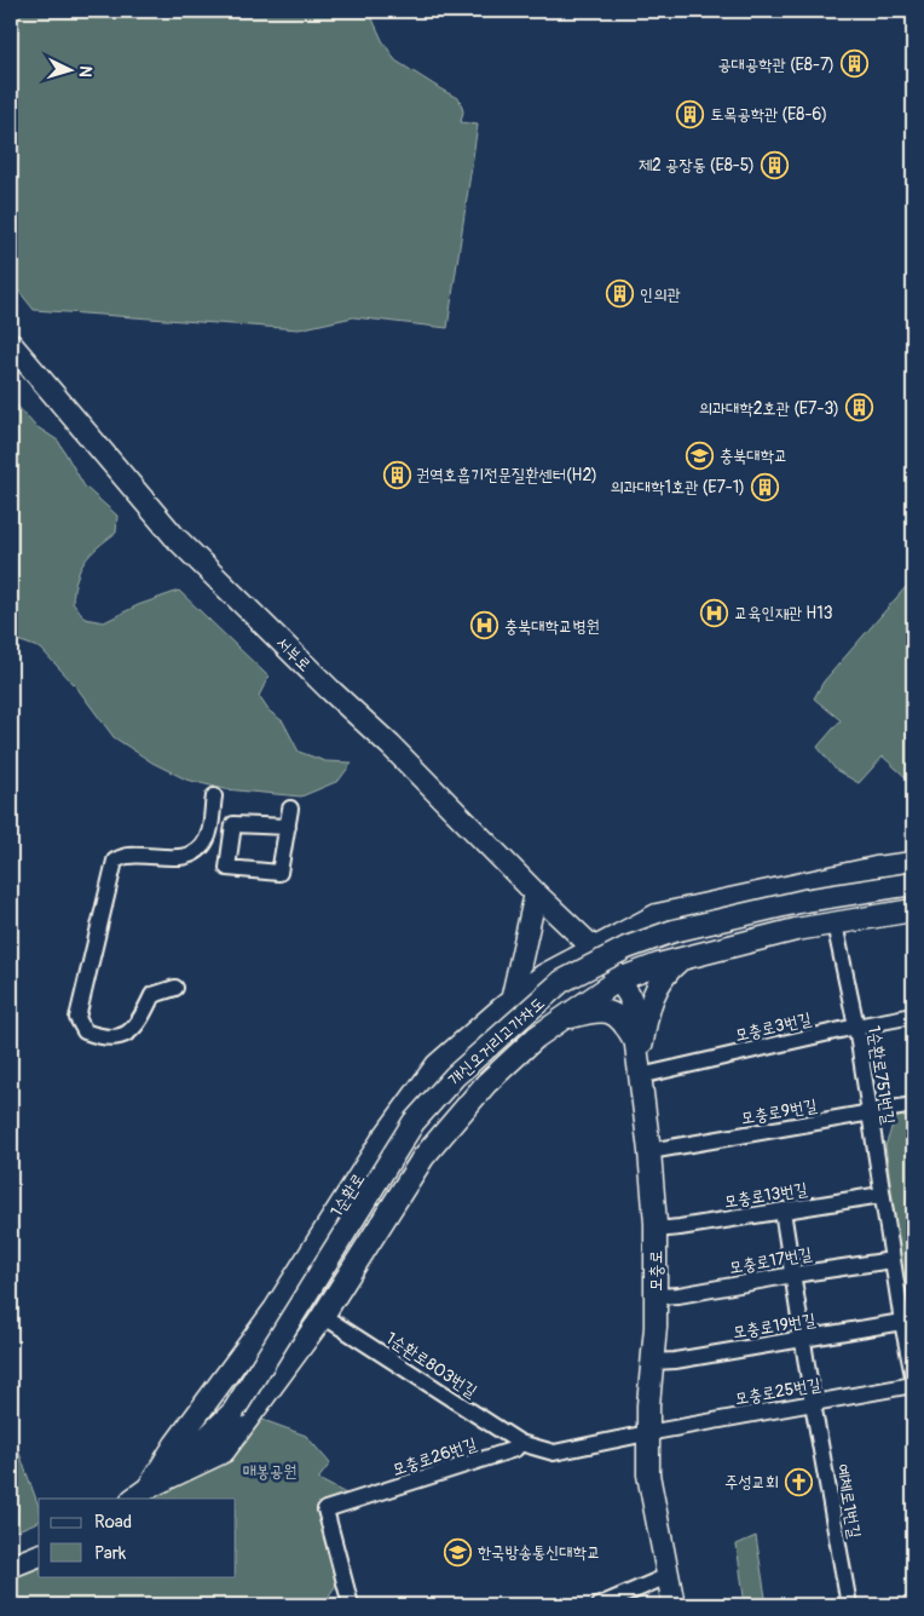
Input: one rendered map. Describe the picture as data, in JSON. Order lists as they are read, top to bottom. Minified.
{"streets":{"main road":["서부로","개신오거리고가차도","1순환로","모충로"],"street":["모충로3번길","1순환로751번길","모충로9번길","모충로13번길","모충로17번길","모충로19번길","1순환로803번길","모충로25번길","모충로26번길","예체로1번길"]},"crossings":[["서부로","1순환로"],["서부로","모충로"],["모충로3번길","1순환로751번길"],["모충로3번길","모충로"],["개신오거리고가차도","1순환로"],["1순환로751번길","모충로9번길"],["1순환로751번길","모충로13번길"],["1순환로751번길","모충로17번길"],["1순환로751번길","모충로19번길"],["모충로9번길","모충로"],["1순환로","모충로"],["모충로13번길","모충로"],["모충로13번길","예체로1번길"],["모충로17번길","모충로"],["모충로17번길","예체로1번길"],["모충로","모충로19번길"],["모충로","모충로25번길"],["모충로19번길","예체로1번길"],["1순환로803번길","모충로26번길"],["모충로25번길","예체로1번길"]],"parks":["매봉공원"],"places":{"building":["공대공학관 (E8-7)","토목공학관 (E8-6)","제2 공장동 (E8-5)","인의관","의과대학2호관 (E7-3)","권역호흡기전문질환센터(H2)","의과대학1호관 (E7-1)"],"school or university":["충북대학교","한국방송통신대학교"],"hospital":["교육인재관 H13","충북대학교병원"],"church":["주성교회"]},"legend":["Road","Park"],"north":"right"}
